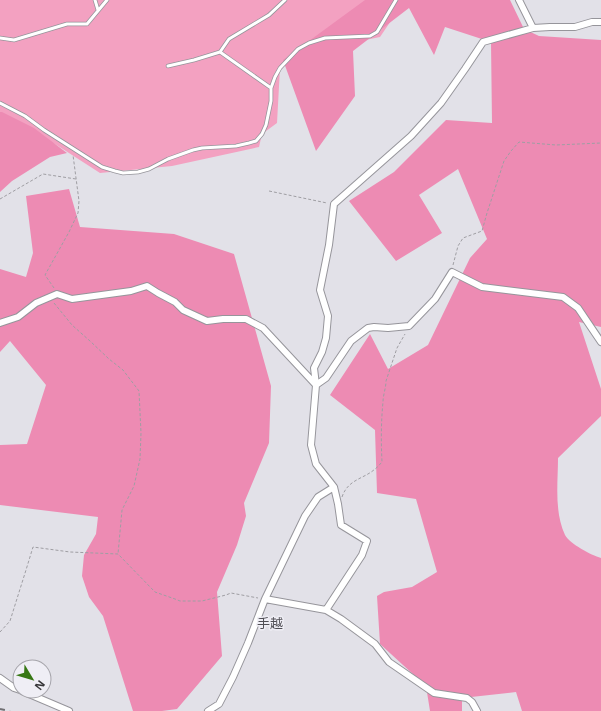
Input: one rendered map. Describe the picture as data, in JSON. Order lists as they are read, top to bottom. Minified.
{"districts":["手越"],"north":"bottom right"}
